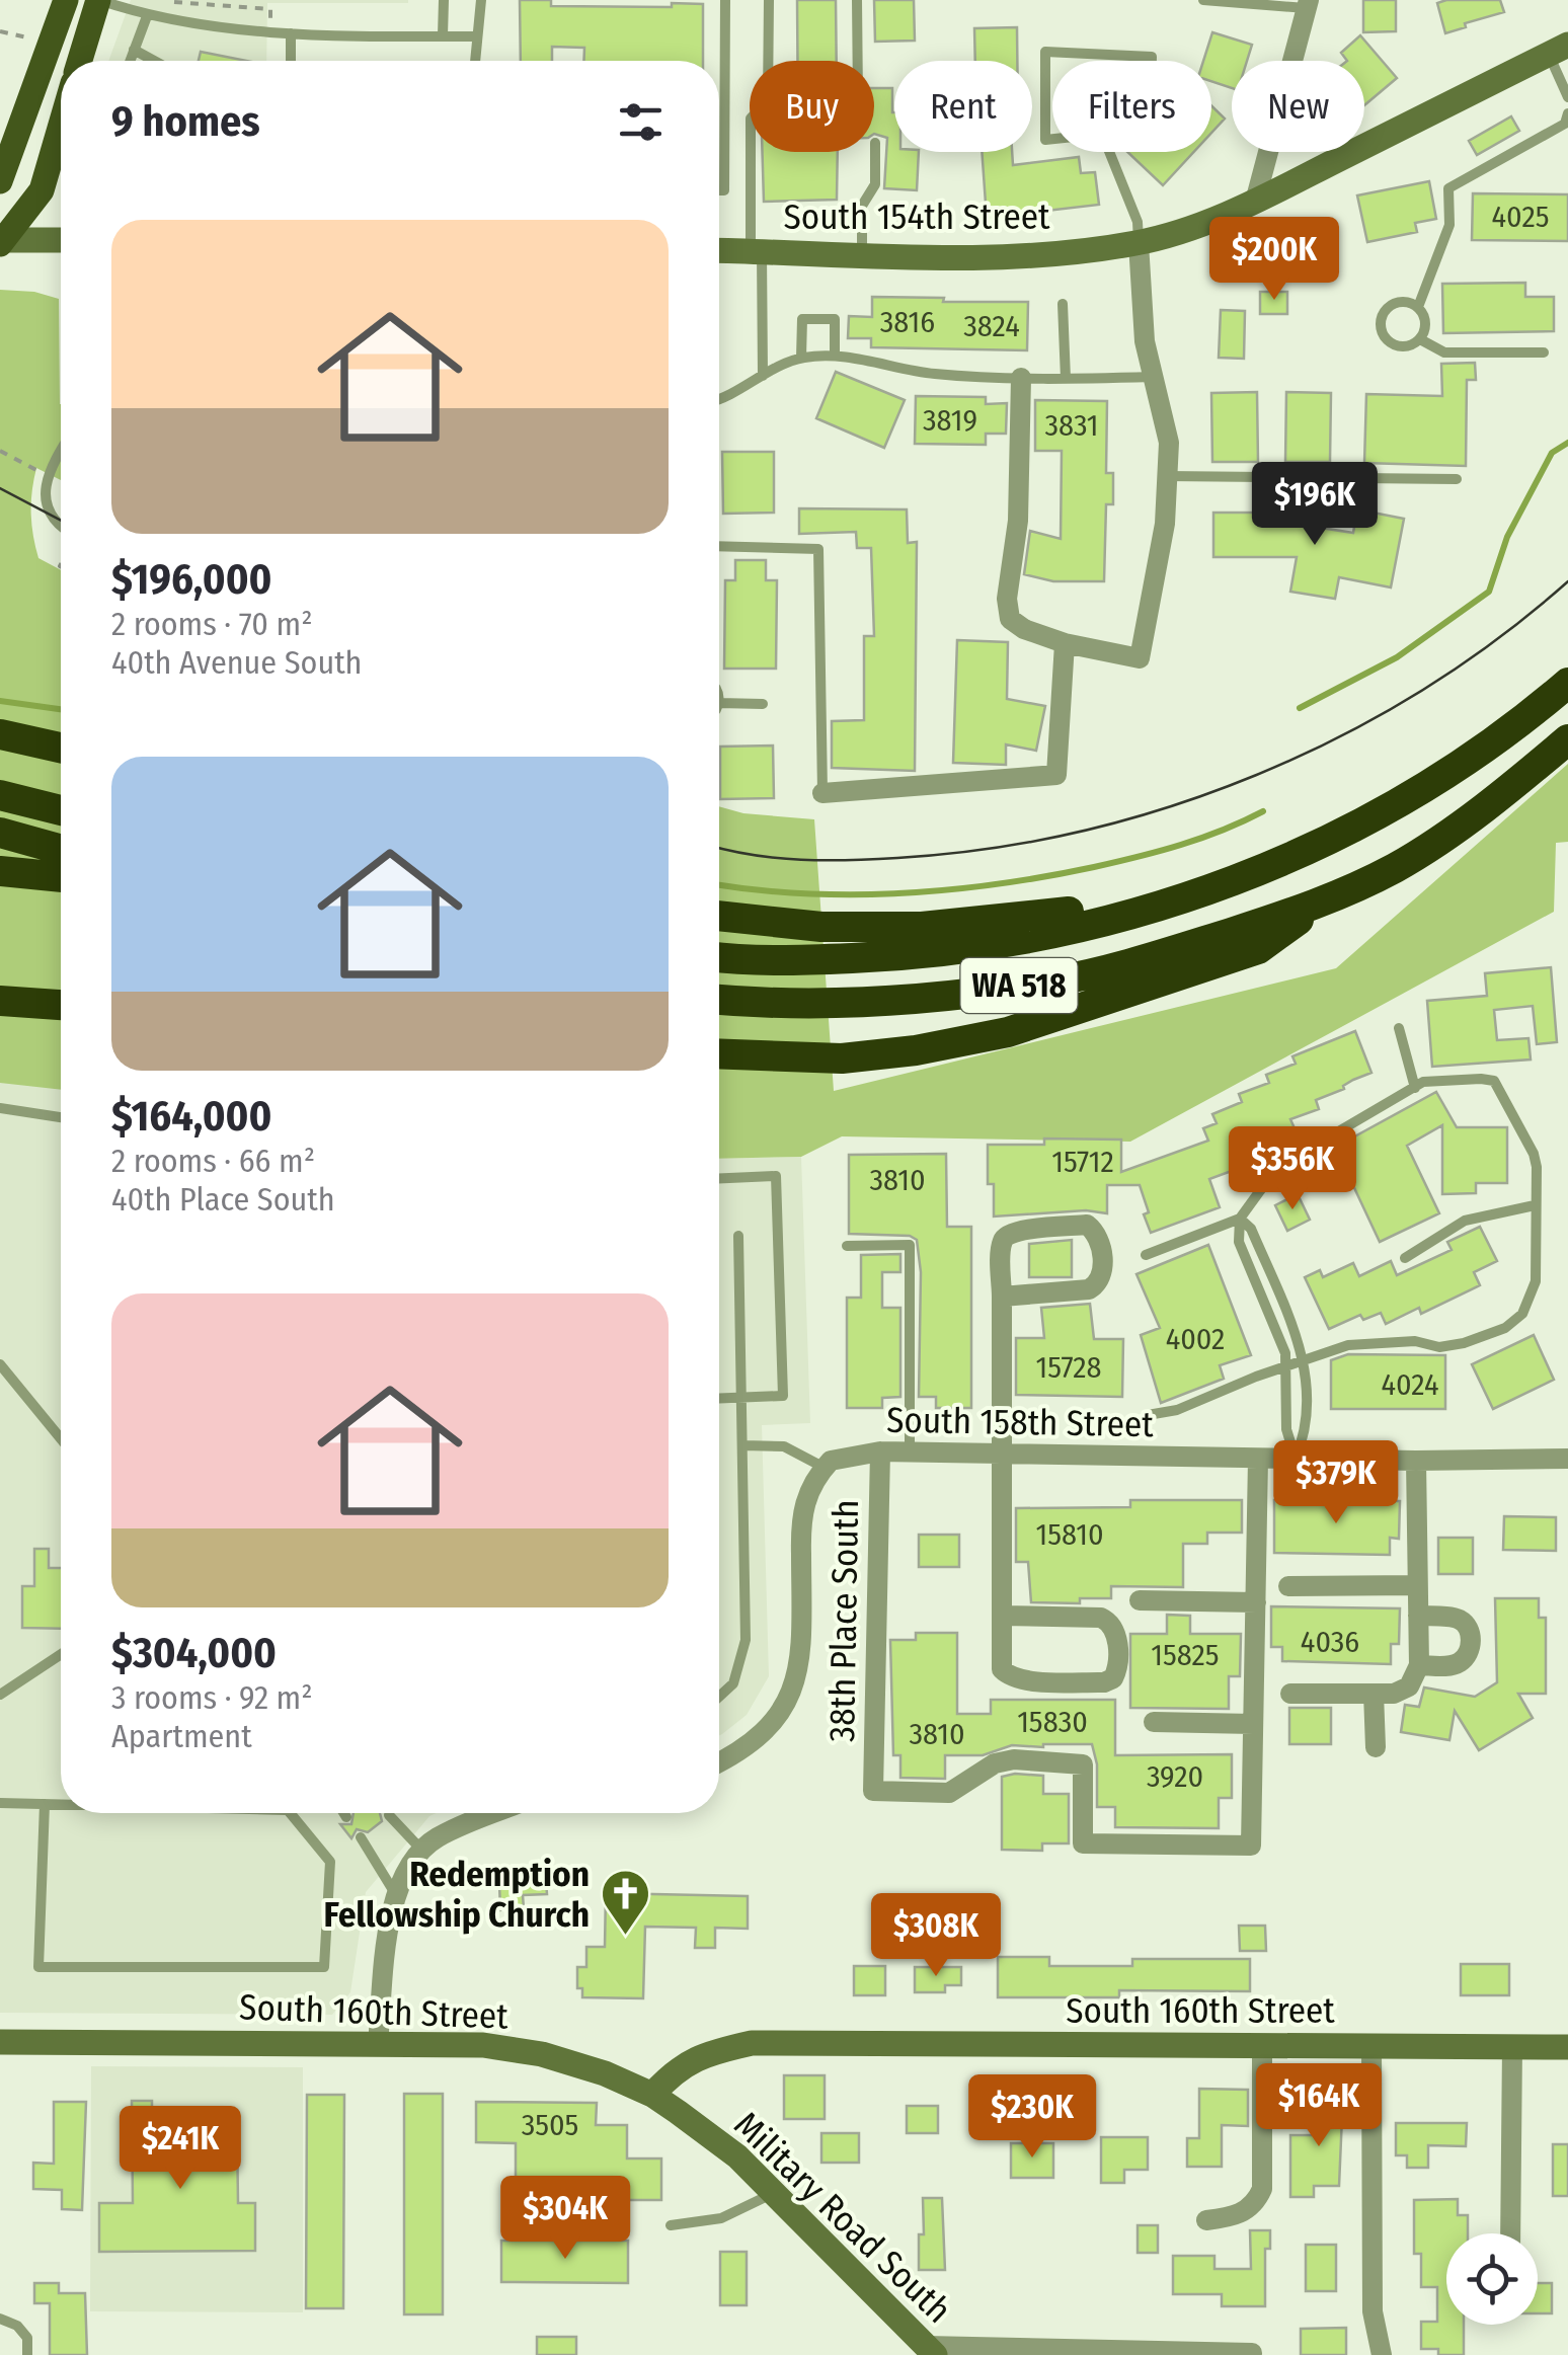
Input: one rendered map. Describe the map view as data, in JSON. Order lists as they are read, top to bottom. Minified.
{"streets":{"highway":["WA 518"],"street":["South 154th Street","South 158th Street","38th Place South","South 160th Street","Military Road South"]},"crossings":[["South 158th Street","38th Place South"],["South 160th Street","Military Road South"]],"places":{"church":["Redemption Fellowship Church"]},"house_numbers":["4025","3816","3824","3819","3831","15712","3810","4002","15728","4024","15810","4036","15825","15830","3810","3920","3505"],"page":{"chip":["Buy","Rent","Filters","New"],"heading":"9 homes","list":[{"name":"$196,000","note":"2 rooms · 70 m² · 40th Avenue South"},{"name":"$164,000","note":"2 rooms · 66 m² · 40th Place South"},{"name":"$304,000","note":"3 rooms · 92 m² · Apartment"}],"price":["$200K","$196K","$356K","$379K","$308K","$164K","$230K","$241K","$304K"]}}
